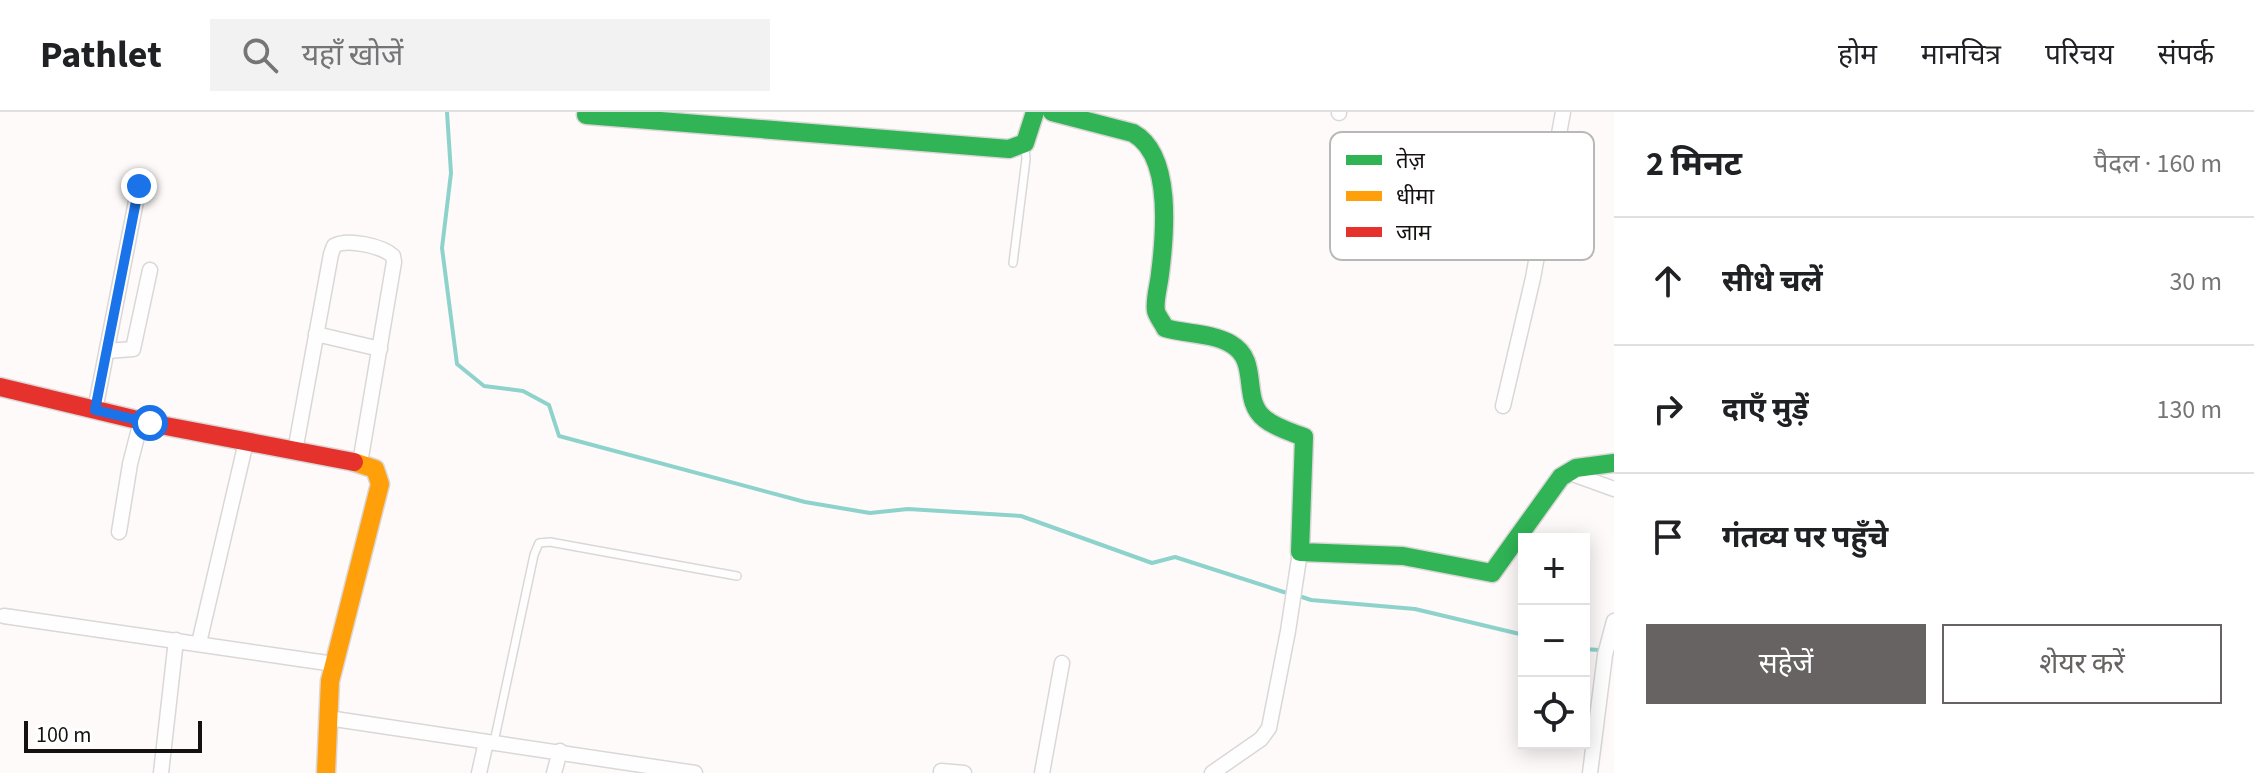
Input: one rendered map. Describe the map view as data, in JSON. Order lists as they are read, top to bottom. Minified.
{"legend":["तेज़","धीमा","जाम"],"scale_bar":"100 m","page":{"header":"Pathlet","search":"यहाँ खोजें","nav":["होम","मानचित्र","परिचय","संपर्क"],"heading":["2 मिनट","पैदल · 160 m"],"list":[["सीधे चलें","30 m"],["दाएँ मुड़ें","130 m"],"गंतव्य पर पहुँचे"],"map_buttons":["+","−"],"buttons":["सहेजें","शेयर करें"],"scale":"100 m"}}
